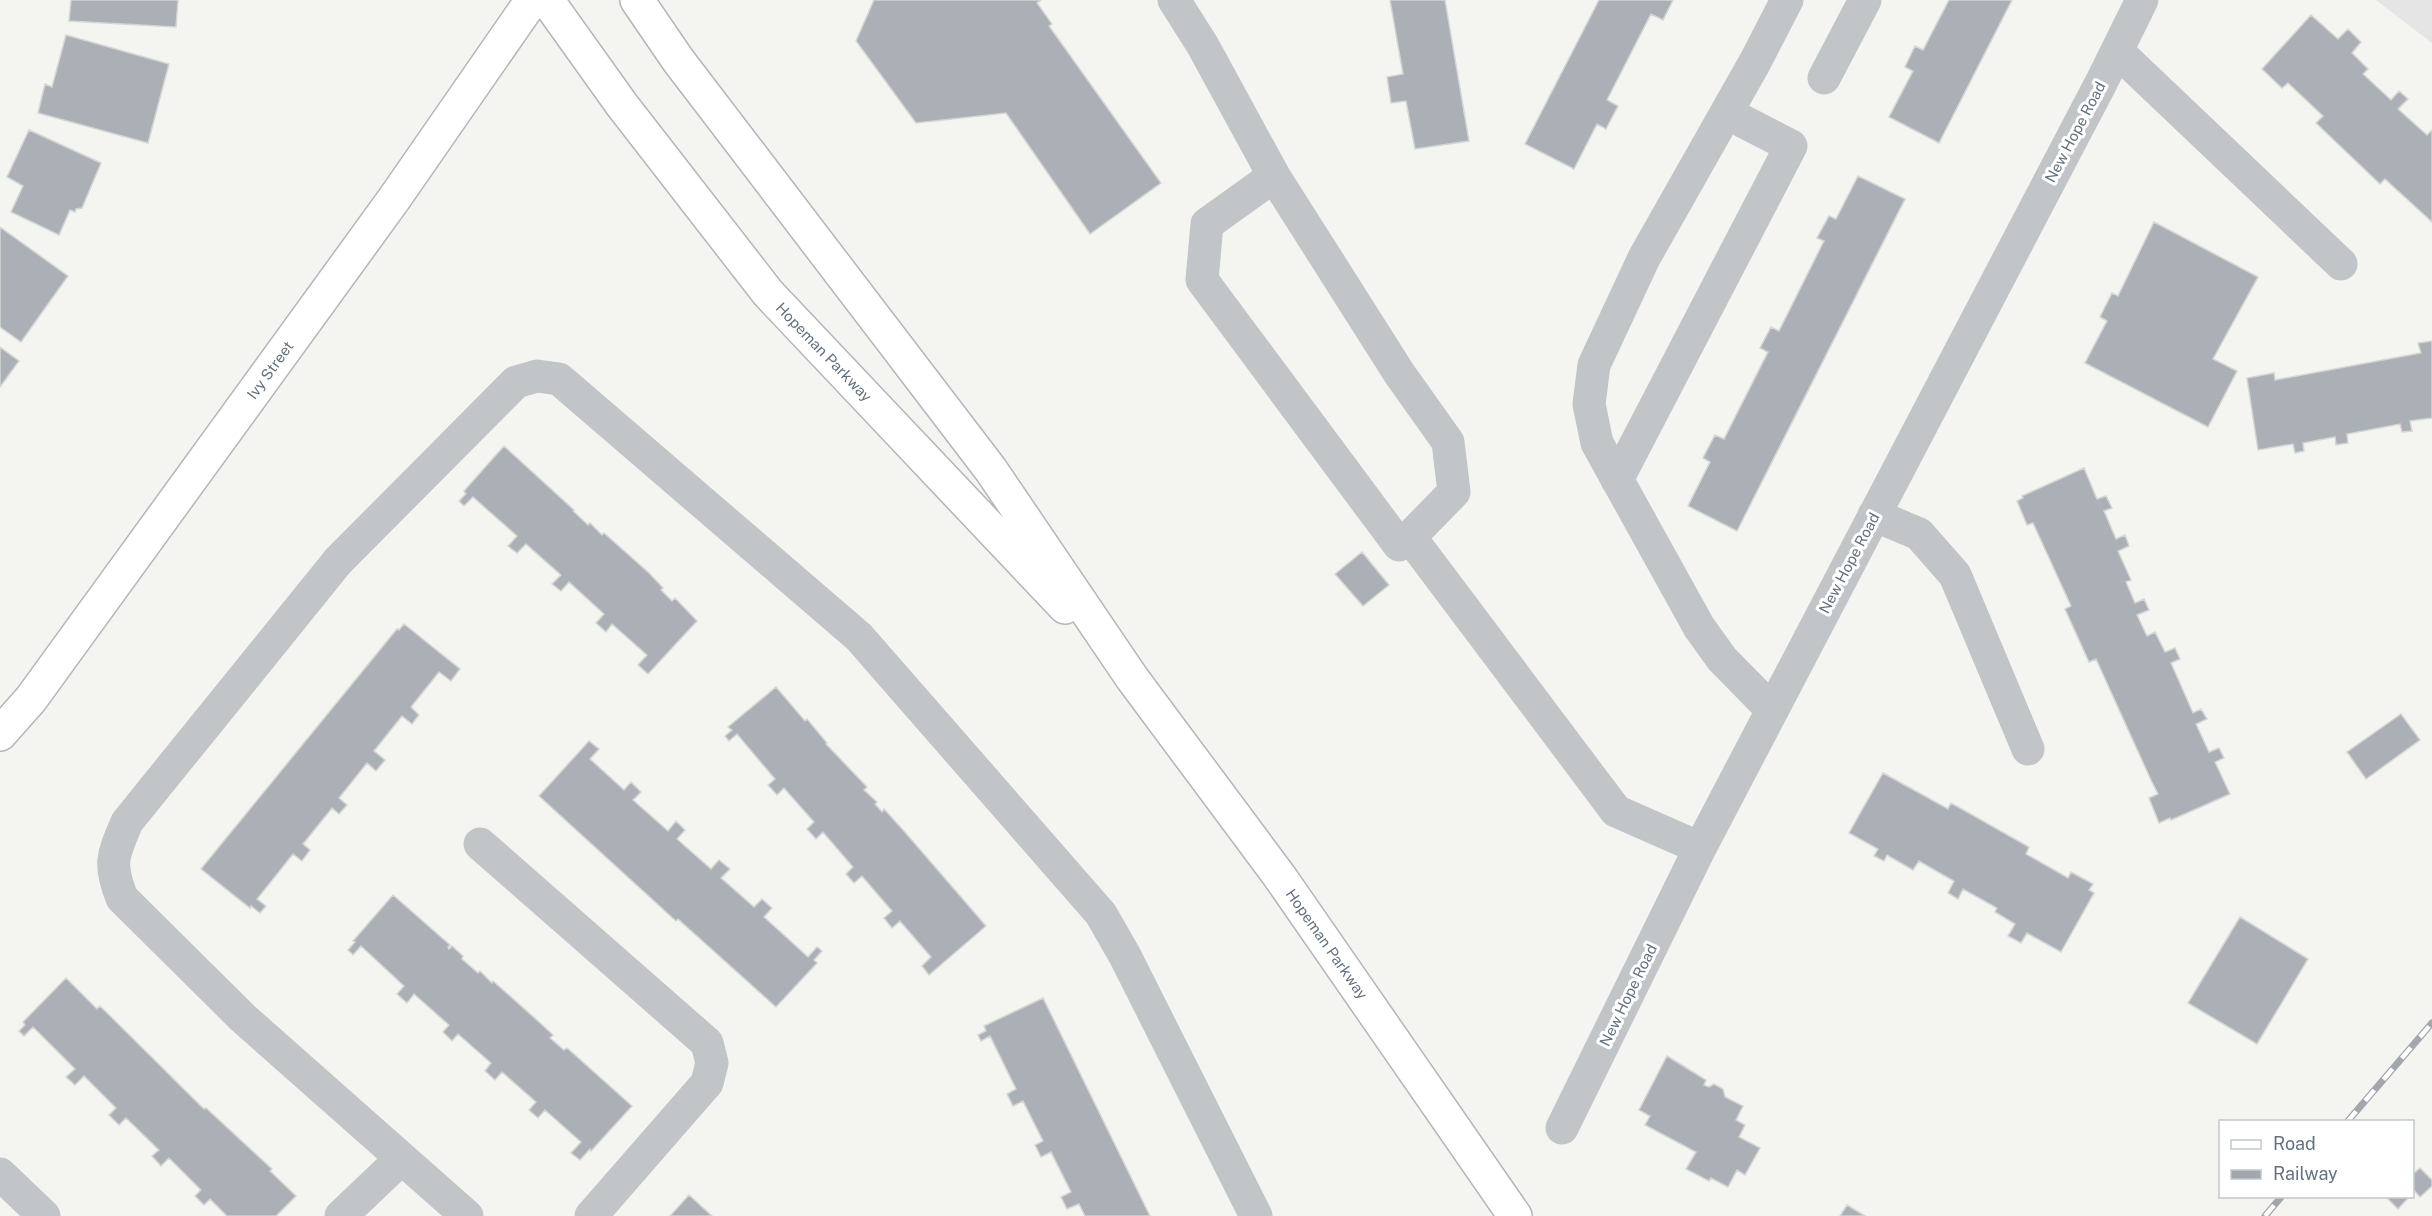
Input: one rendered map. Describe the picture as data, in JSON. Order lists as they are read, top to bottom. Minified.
{"streets":{"main road":["Hopeman Parkway","Ivy Street"],"street":["New Hope Road"]},"legend":["Road","Railway"]}
